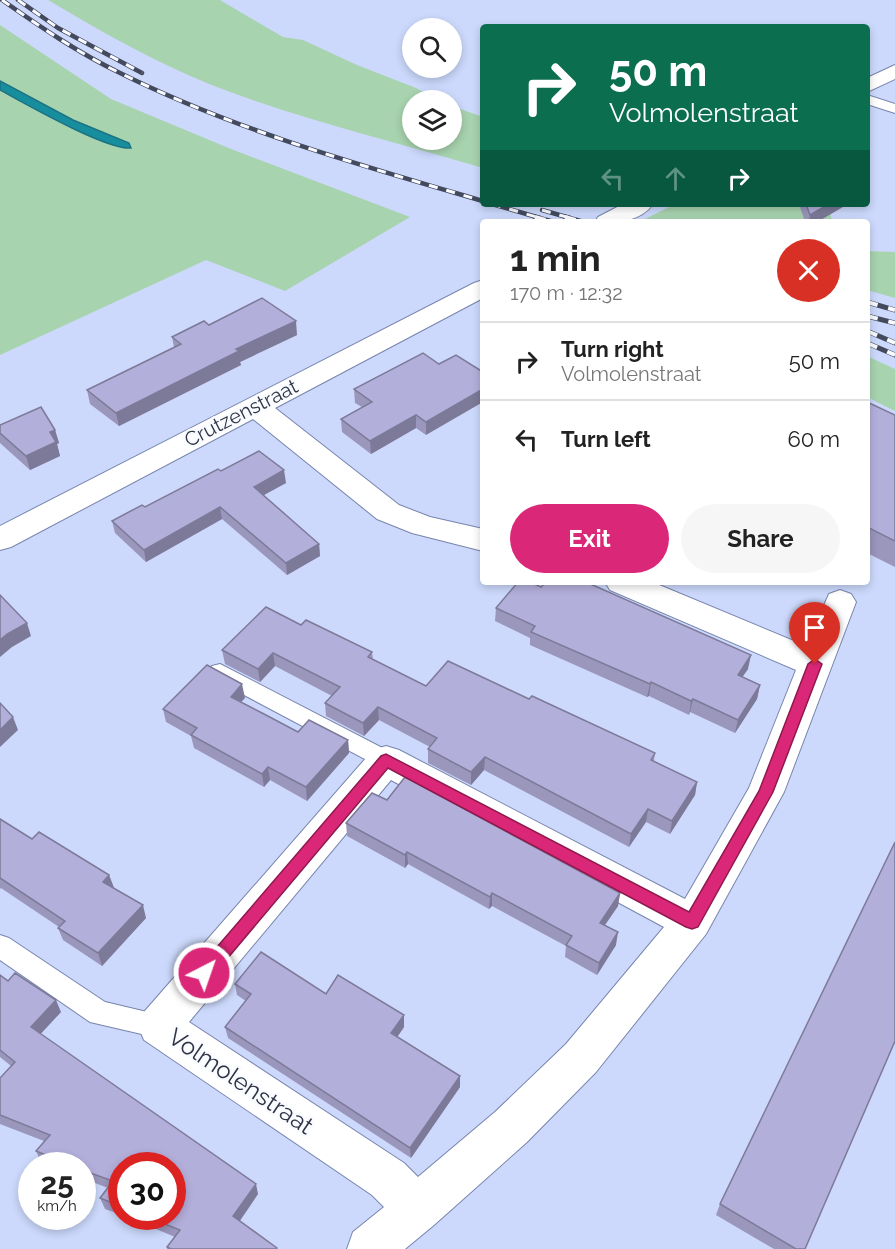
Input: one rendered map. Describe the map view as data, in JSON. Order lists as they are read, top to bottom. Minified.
{"streets":{"street":["Crutzenstraat","Volmolenstraat"]},"page":{"turn":["50 m","Volmolenstraat"],"heading":["1 min","170 m · 12:32"],"list":[{"name":"Turn right","note":"Volmolenstraat","value":"50 m"},{"name":"Turn left","value":"60 m"}],"buttons":["Exit","Share"],"speed":"25 km/h","limit":"30"}}
